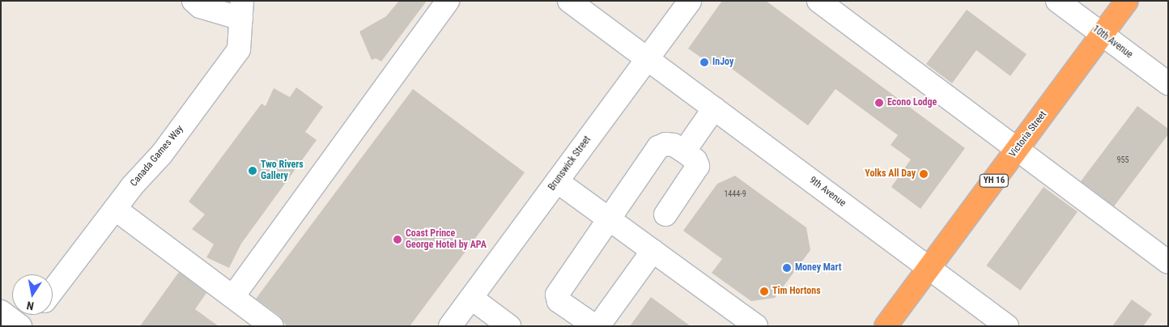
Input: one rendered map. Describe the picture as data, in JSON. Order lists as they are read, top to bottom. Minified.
{"streets":{"highway":["Victoria Street","YH 16"],"street":["10th Avenue","Canada Games Way","Brunswick Street","9th Avenue"]},"crossings":[["10th Avenue","Victoria Street"],["Victoria Street","9th Avenue"],["Brunswick Street","9th Avenue"]],"places":["InJoy","Econo Lodge","Two Rivers Gallery","Yolks All Day","Coast Prince George Hotel by APA","Money Mart","Tim Hortons"],"house_numbers":["955","1444-9"],"north":"bottom"}
